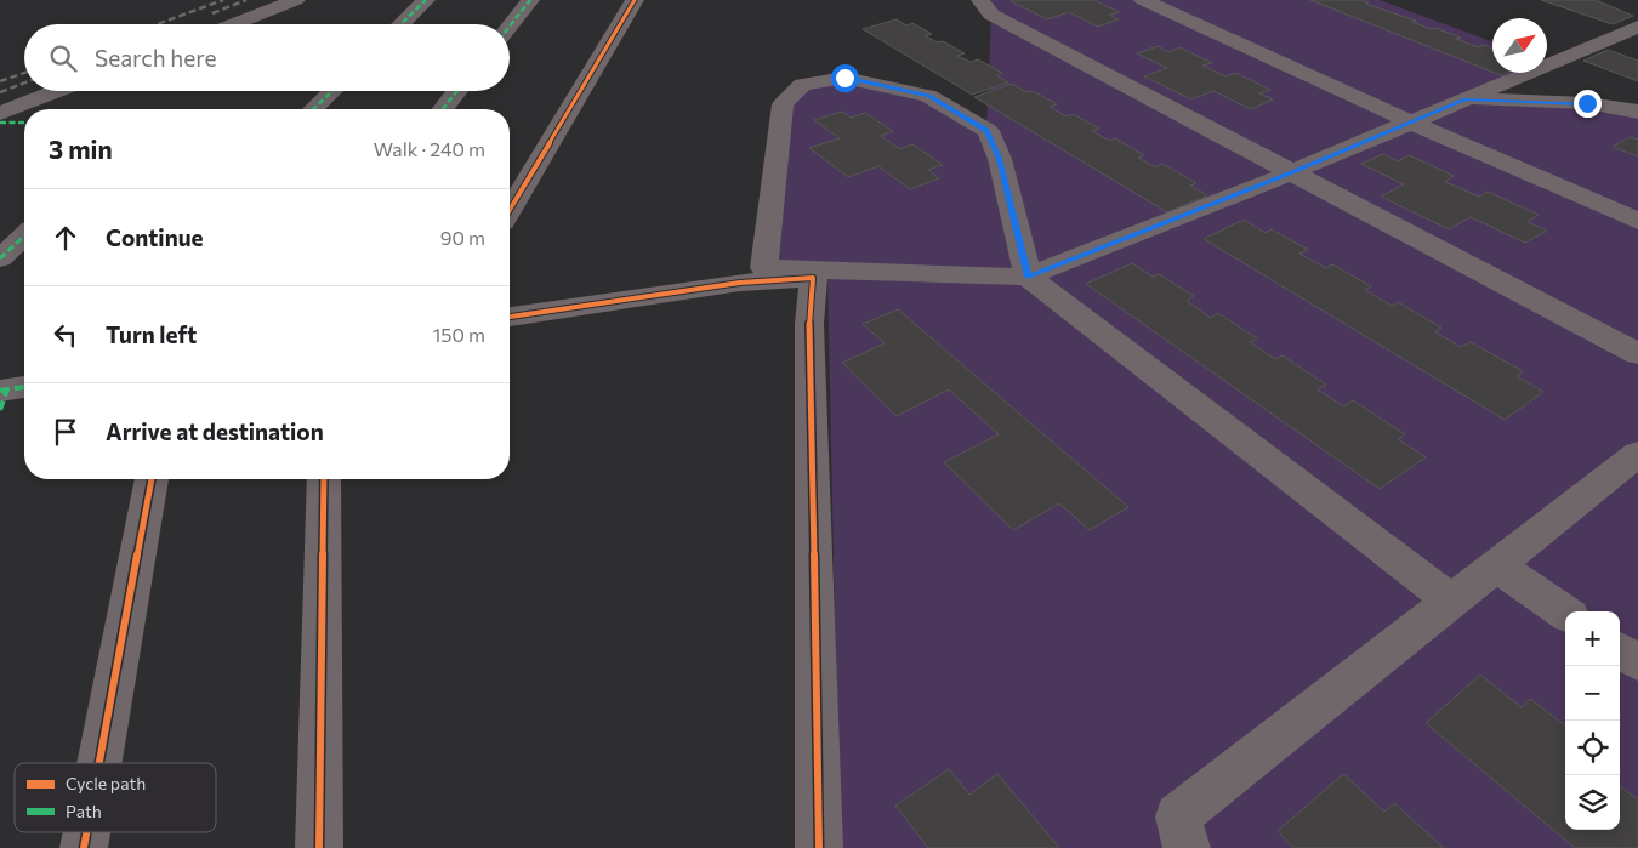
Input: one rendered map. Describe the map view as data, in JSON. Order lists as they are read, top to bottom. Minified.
{"legend":["Cycle path","Path"],"north":"top right","page":{"search":"Search here","heading":["3 min","Walk · 240 m"],"list":[["Continue","90 m"],["Turn left","150 m"],"Arrive at destination"],"map_buttons":["+","−"]}}
